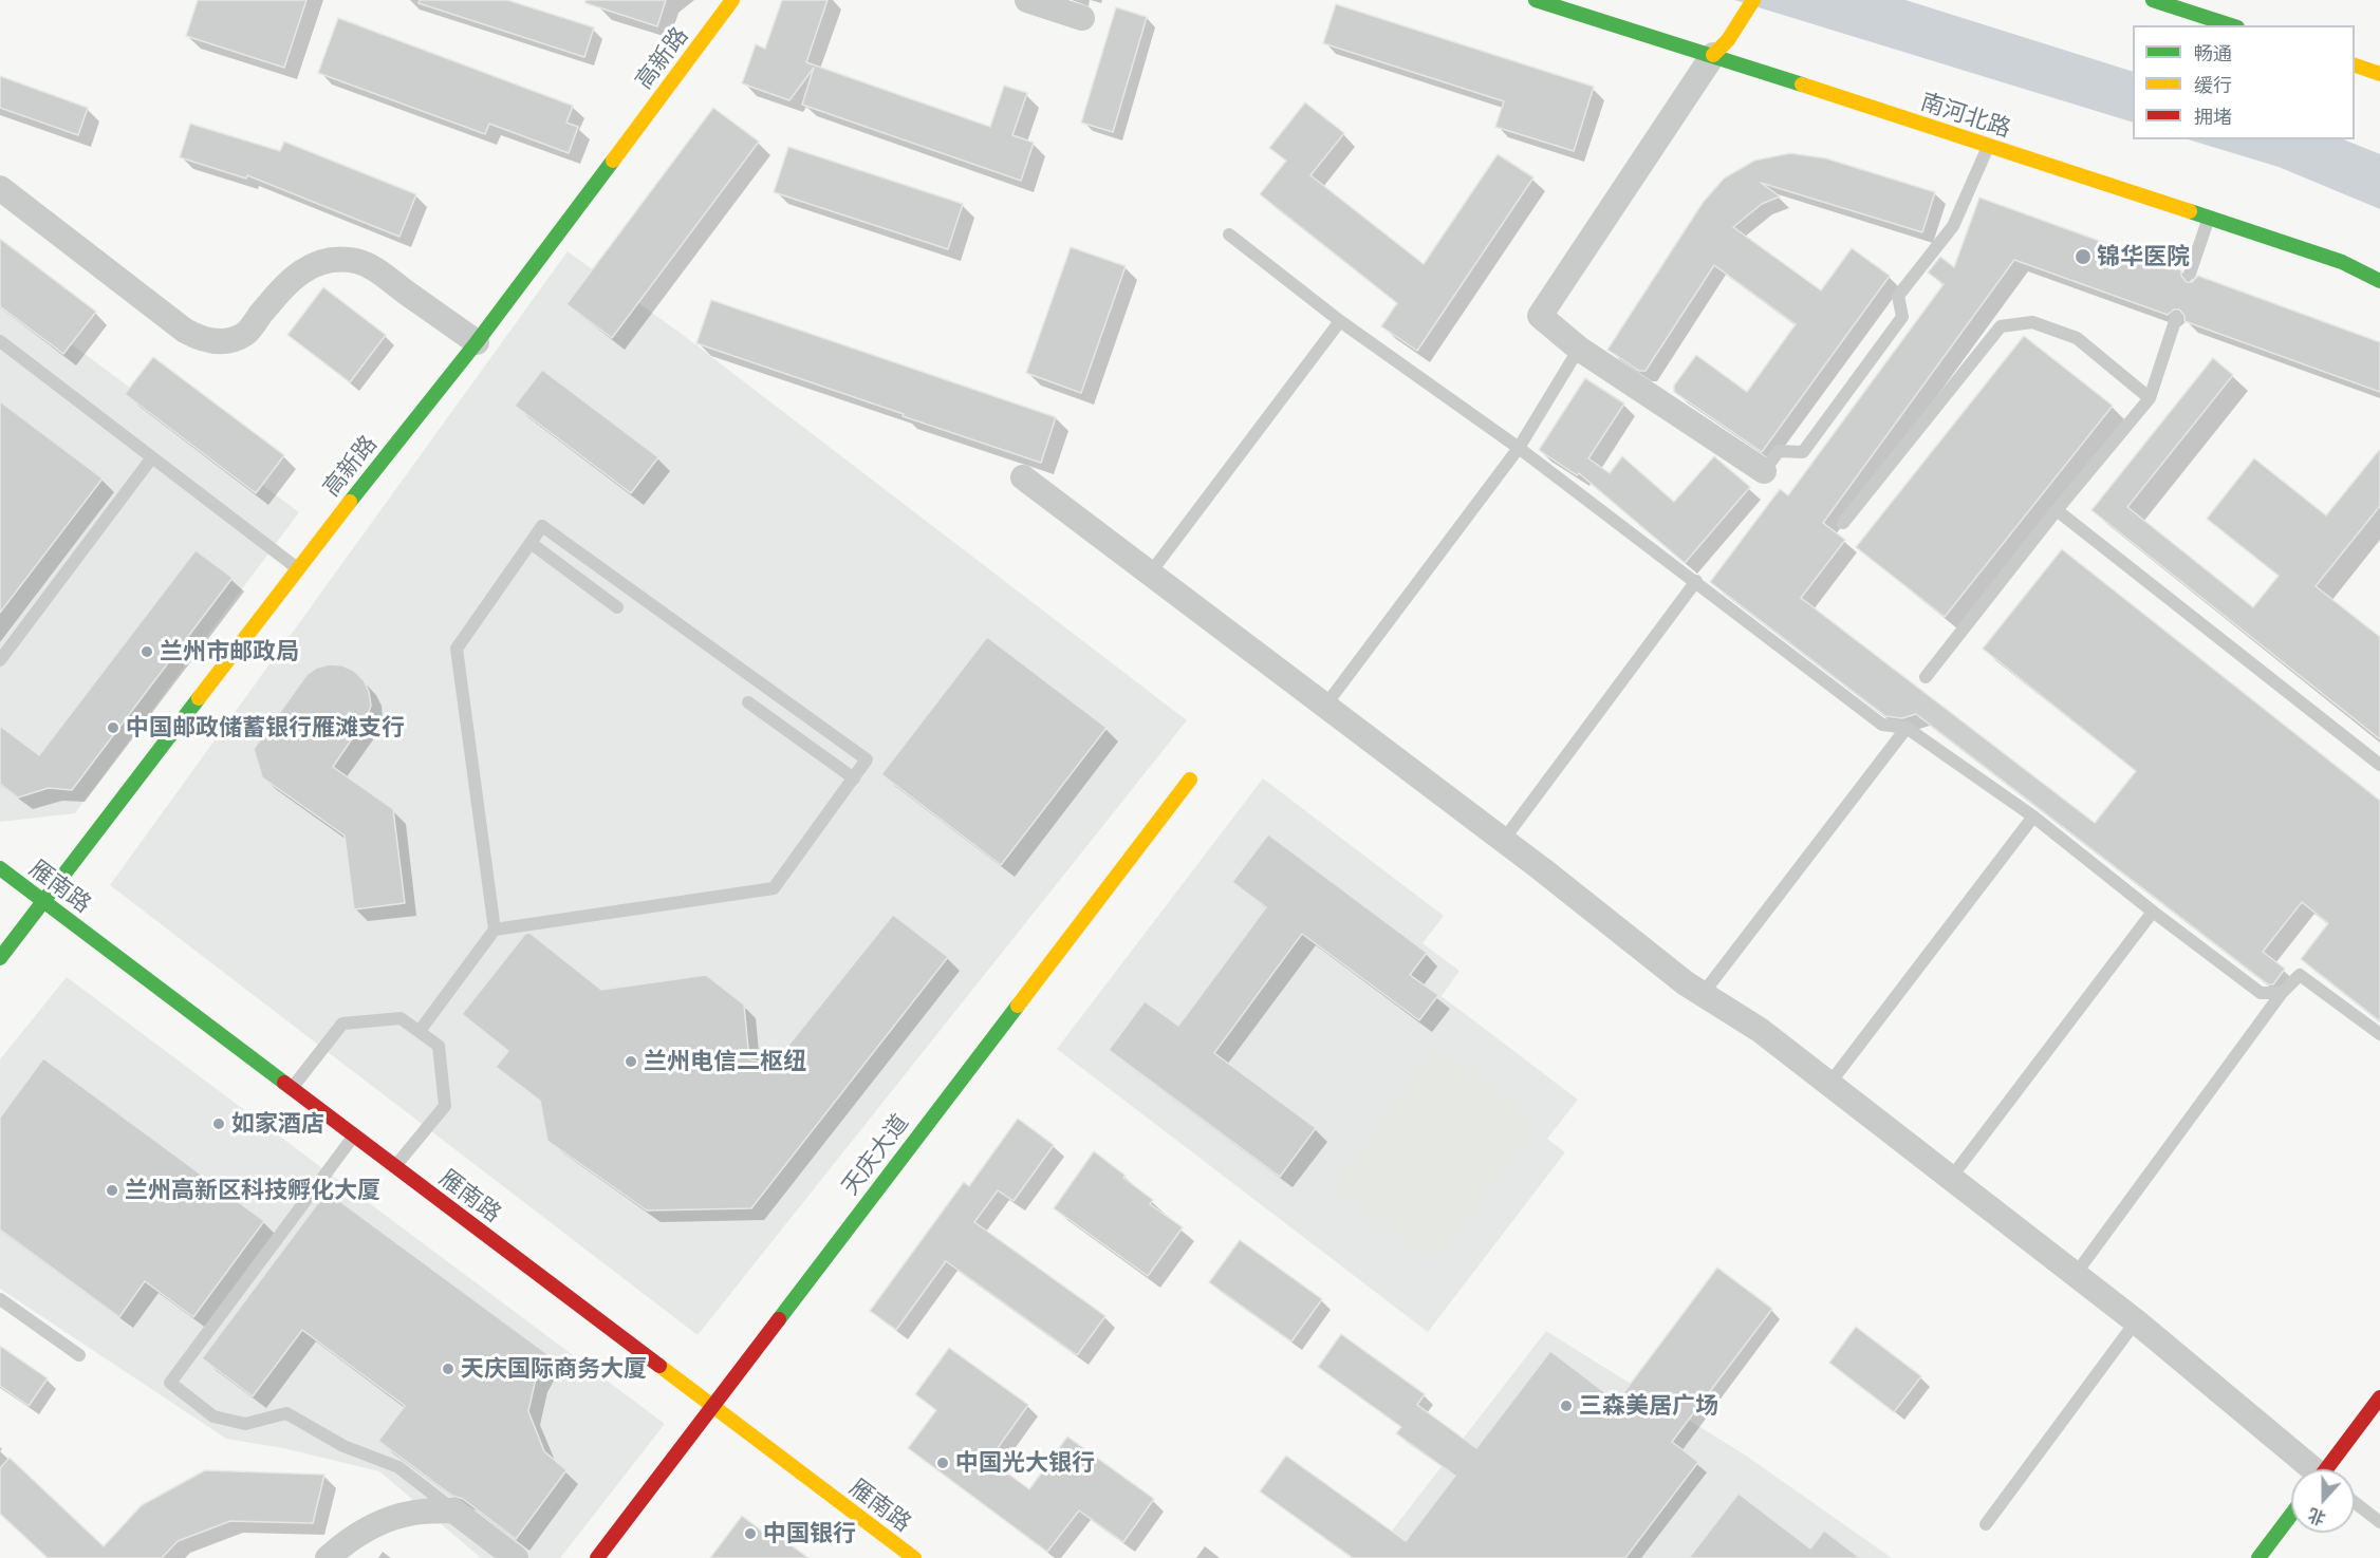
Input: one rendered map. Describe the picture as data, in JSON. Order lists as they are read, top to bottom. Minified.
{"streets":{"street":["高新路","南河北路","雁南路","天庆大道"]},"crossings":[["高新路","雁南路"],["雁南路","天庆大道"]],"places":["锦华医院","兰州市邮政局","中国邮政储蓄银行雁滩支行","兰州电信二枢纽","如家酒店","兰州高新区科技孵化大厦","天庆国际商务大厦","三森美居广场","中国光大银行","中国银行"],"legend":["畅通","缓行","拥堵"],"north":"bottom"}
